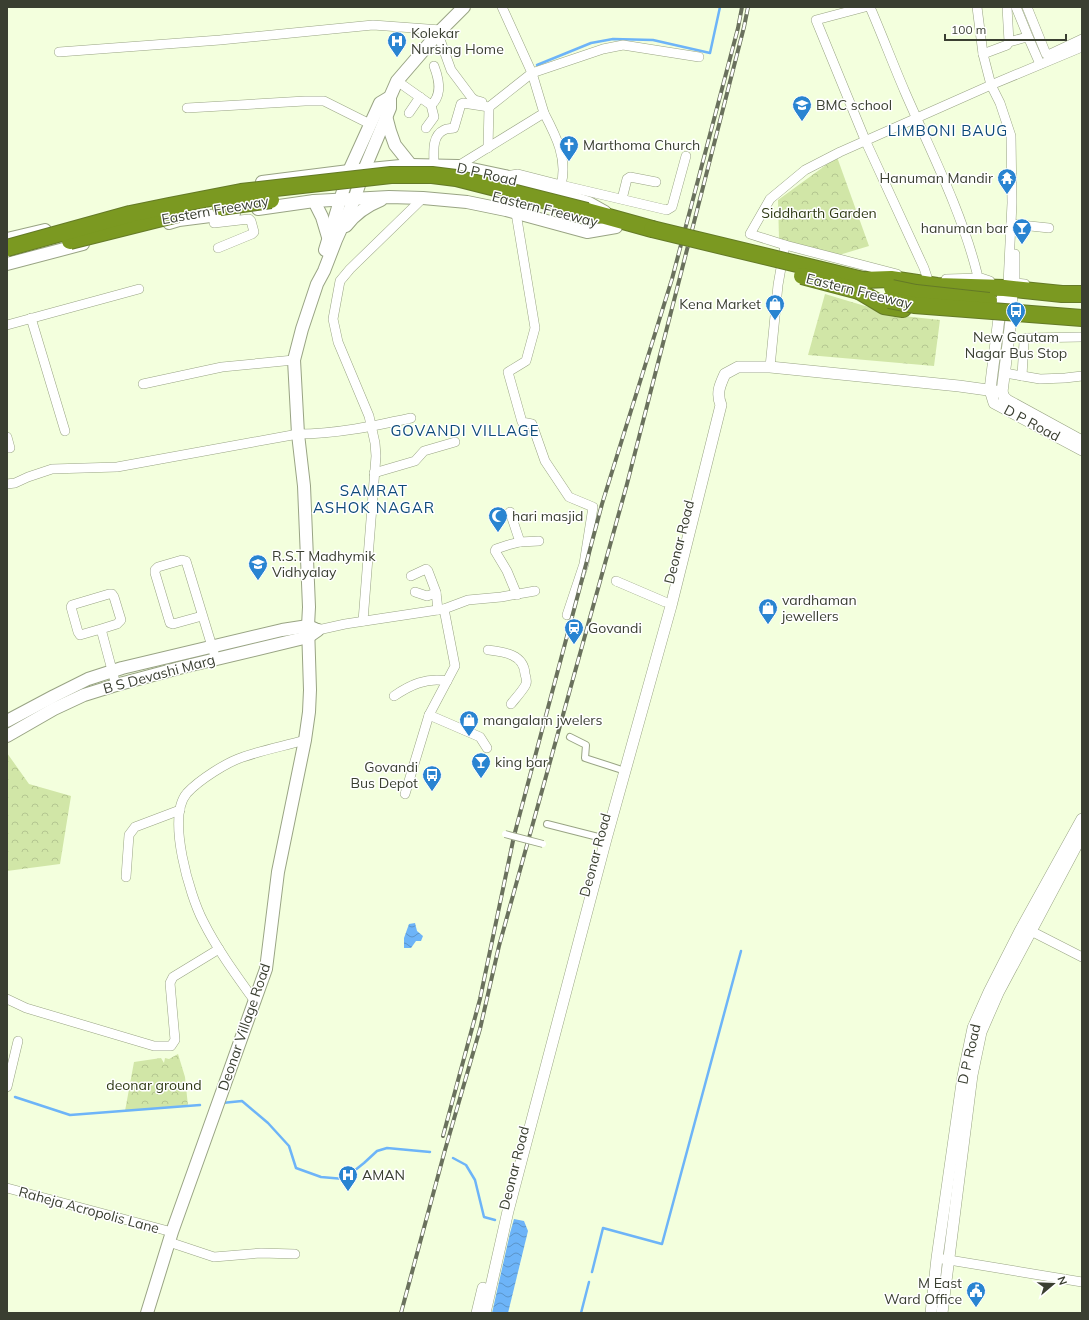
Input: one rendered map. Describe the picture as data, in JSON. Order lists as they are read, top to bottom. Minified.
{"streets":{"highway":["Eastern Freeway"],"main road":["D P Road","B S Devashi Marg","Deonar Village Road"],"street":["Deonar Road","Raheja Acropolis Lane"]},"crossings":[["D P Road","Eastern Freeway"],["D P Road","Deonar Road"],["B S Devashi Marg","Deonar Village Road"],["Deonar Village Road","Raheja Acropolis Lane"]],"districts":["LIMBONI BAUG","GOVANDI VILLAGE","SAMRAT ASHOK NAGAR"],"parks":["Siddharth Garden","deonar ground"],"places":{"hospital":["Kolekar Nursing Home","AMAN"],"school or university":["BMC school","R.S.T Madhymik Vidhyalay"],"church":["Marthoma Church"],"temple":["Hanuman Mandir"],"bar":["hanuman bar","king bar"],"shop":["Kena Market","vardhaman jewellers","mangalam jwelers"],"bus stop":["New Gautam Nagar Bus Stop","Govandi Bus Depot"],"mosque":["hari masjid"],"station":["Govandi"],"public building":["M East Ward Office"]},"scale_bar":"100 m","north":"right"}
